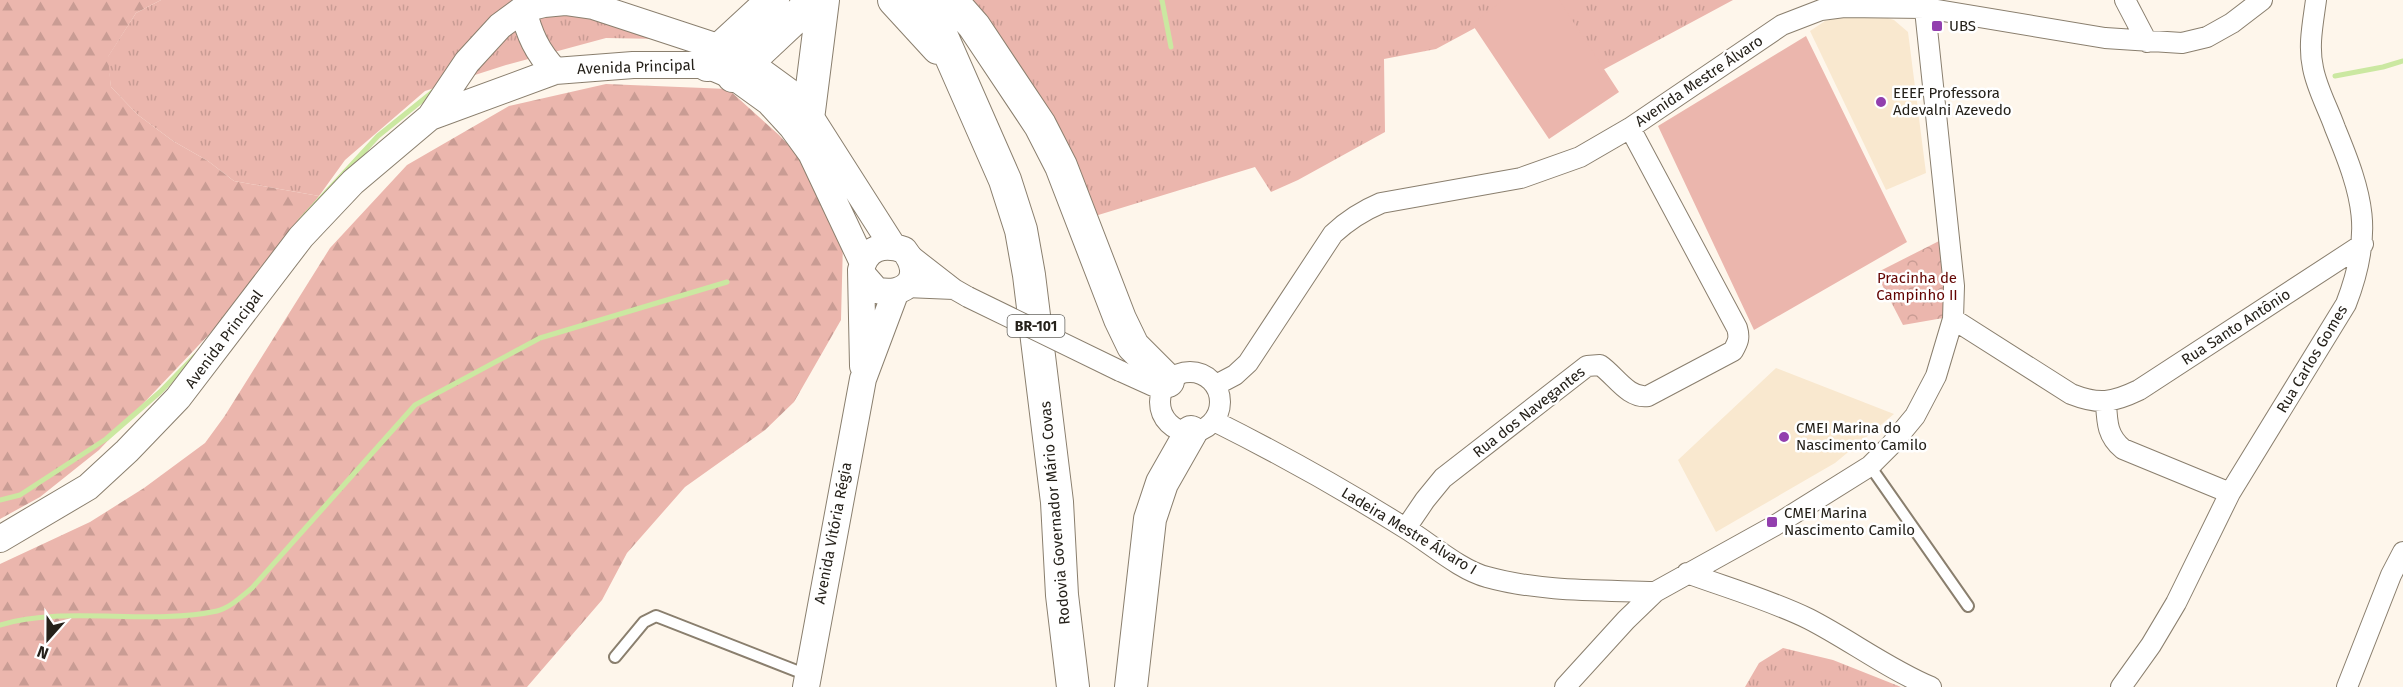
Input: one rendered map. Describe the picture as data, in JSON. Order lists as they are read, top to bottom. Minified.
{"streets":{"main road":["BR-101","Rodovia Governador Mário Covas"],"street":["Avenida Principal","Avenida Mestre Álvaro","Rua Santo Antônio","Rua Carlos Gomes","Rua dos Navegantes","Ladeira Mestre Álvaro I","Avenida Vitória Régia"]},"crossings":[["Avenida Mestre Álvaro","Rua dos Navegantes"],["Avenida Mestre Álvaro","Ladeira Mestre Álvaro I"],["Rua Santo Antônio","Rua Carlos Gomes"],["Rua dos Navegantes","Ladeira Mestre Álvaro I"]],"parks":["Pracinha de Campinho II"],"places":{"transit":["UBS","CMEI Marina Nascimento Camilo"],"other":["EEEF Professora Adevalni Azevedo","CMEI Marina do Nascimento Camilo"]},"north":"bottom"}
